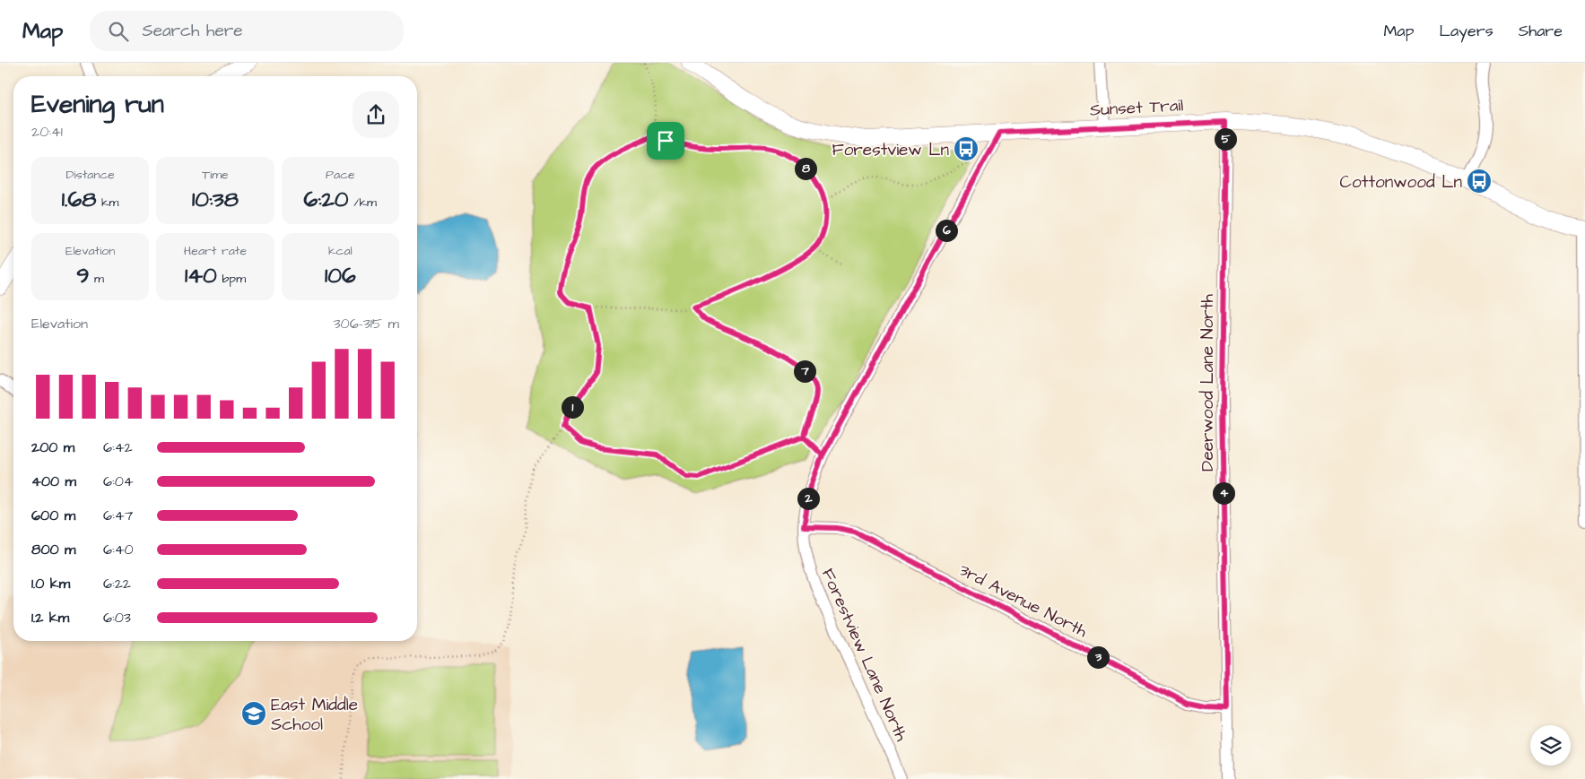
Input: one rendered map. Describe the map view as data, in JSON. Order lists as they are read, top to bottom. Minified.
{"streets":{"street":["Sunset Trail","Deerwood Lane North","3rd Avenue North","Forestview Lane North"]},"crossings":[["Sunset Trail","Deerwood Lane North"],["Sunset Trail","Forestview Lane North"],["Deerwood Lane North","3rd Avenue North"],["3rd Avenue North","Forestview Lane North"]],"places":{"bus stop":["Forestview Ln","Cottonwood Ln"],"school or university":["East Middle School"]},"page":{"header":"Map","search":"Search here","nav":["Map","Layers","Share"],"heading":["Evening run","20:41"],"pins":["5","8","6","7","1","4","2","3"],"stats":[["Distance","1.68 km"],["Time","10:38"],["Pace","6:20 /km"],["Elevation","9 m"],["Heart rate","140 bpm"],["kcal","106"]],"chart":["Elevation","306–315 m"],"list":[{"name":"200 m","note":"6:42"},{"name":"400 m","note":"6:04"},{"name":"600 m","note":"6:47"},{"name":"800 m","note":"6:40"},{"name":"1.0 km","note":"6:22"},{"name":"1.2 km","note":"6:03"}]}}
